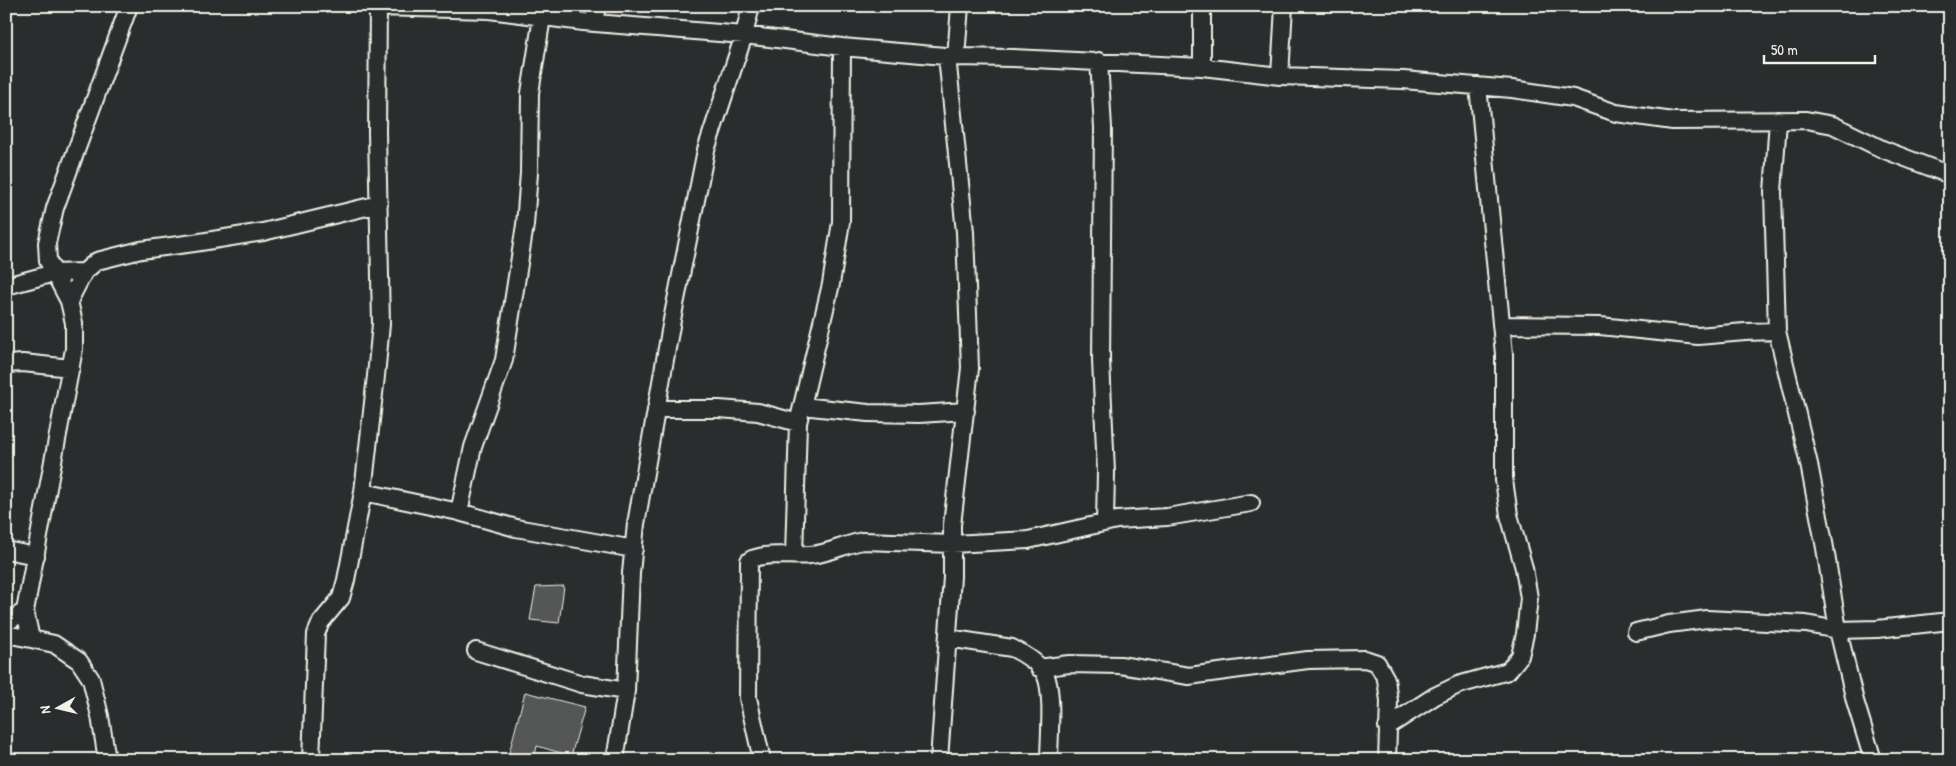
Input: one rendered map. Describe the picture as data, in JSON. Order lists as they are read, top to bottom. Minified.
{"scale_bar":"50 m","north":"left"}
